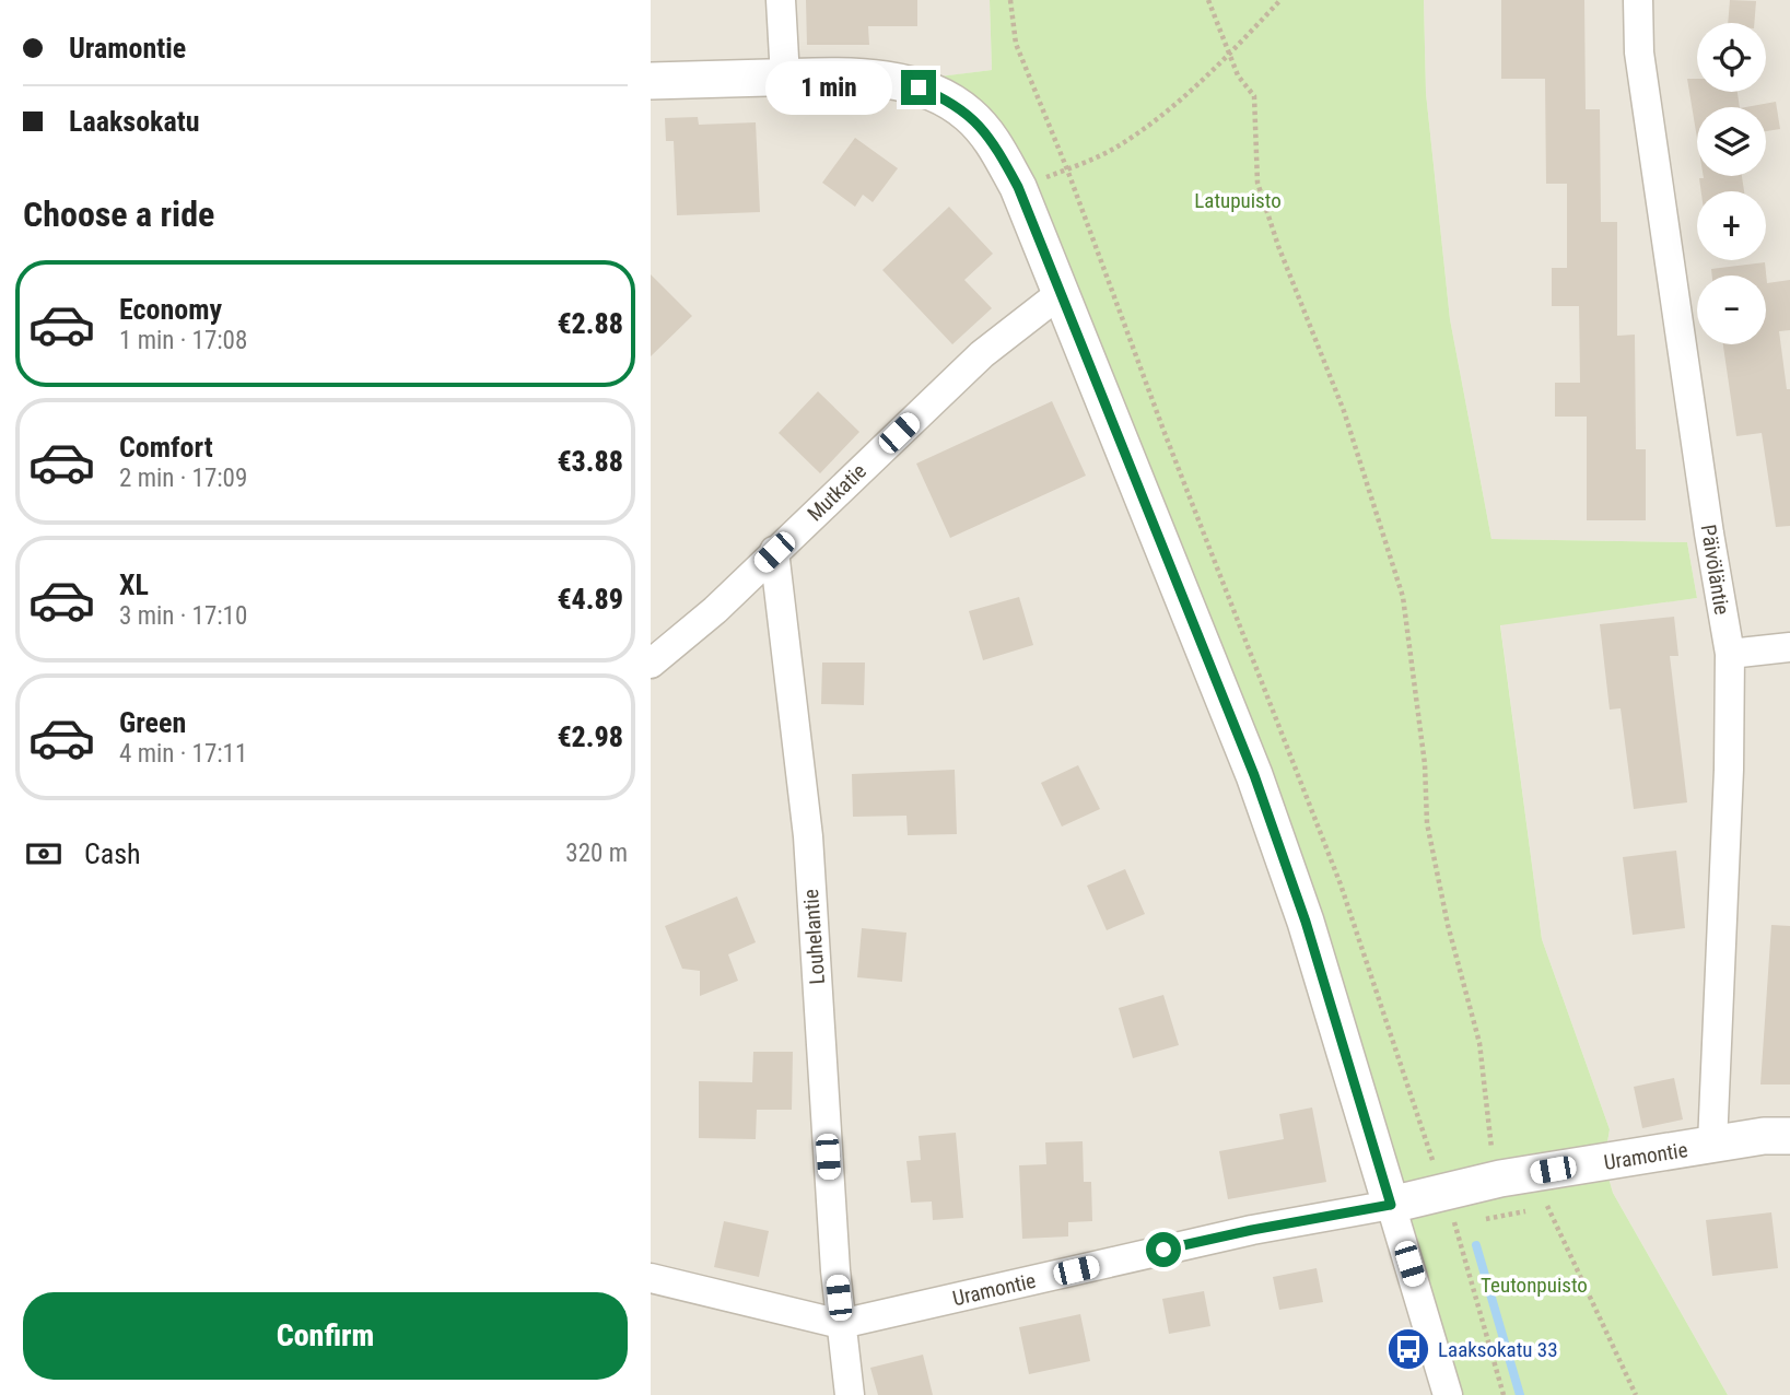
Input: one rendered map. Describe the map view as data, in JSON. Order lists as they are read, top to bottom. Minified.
{"streets":{"street":["Mutkatie","Päivöläntie","Louhelantie","Uramontie"]},"crossings":[["Mutkatie","Louhelantie"],["Päivöläntie","Uramontie"],["Louhelantie","Uramontie"]],"parks":["Latupuisto","Teutonpuisto"],"places":{"bus stop":["Laaksokatu 33"]},"page":{"banner":["Uramontie","Laaksokatu"],"map_buttons":["+","−"],"bubble":"1 min","heading":"Choose a ride","list":[{"name":"Economy","note":"1 min · 17:08","value":"€2.88"},{"name":"Comfort","note":"2 min · 17:09","value":"€3.88"},{"name":"XL","note":"3 min · 17:10","value":"€4.89"},{"name":"Green","note":"4 min · 17:11","value":"€2.98"}],"pay":["Cash","320 m"],"buttons":"Confirm"}}
